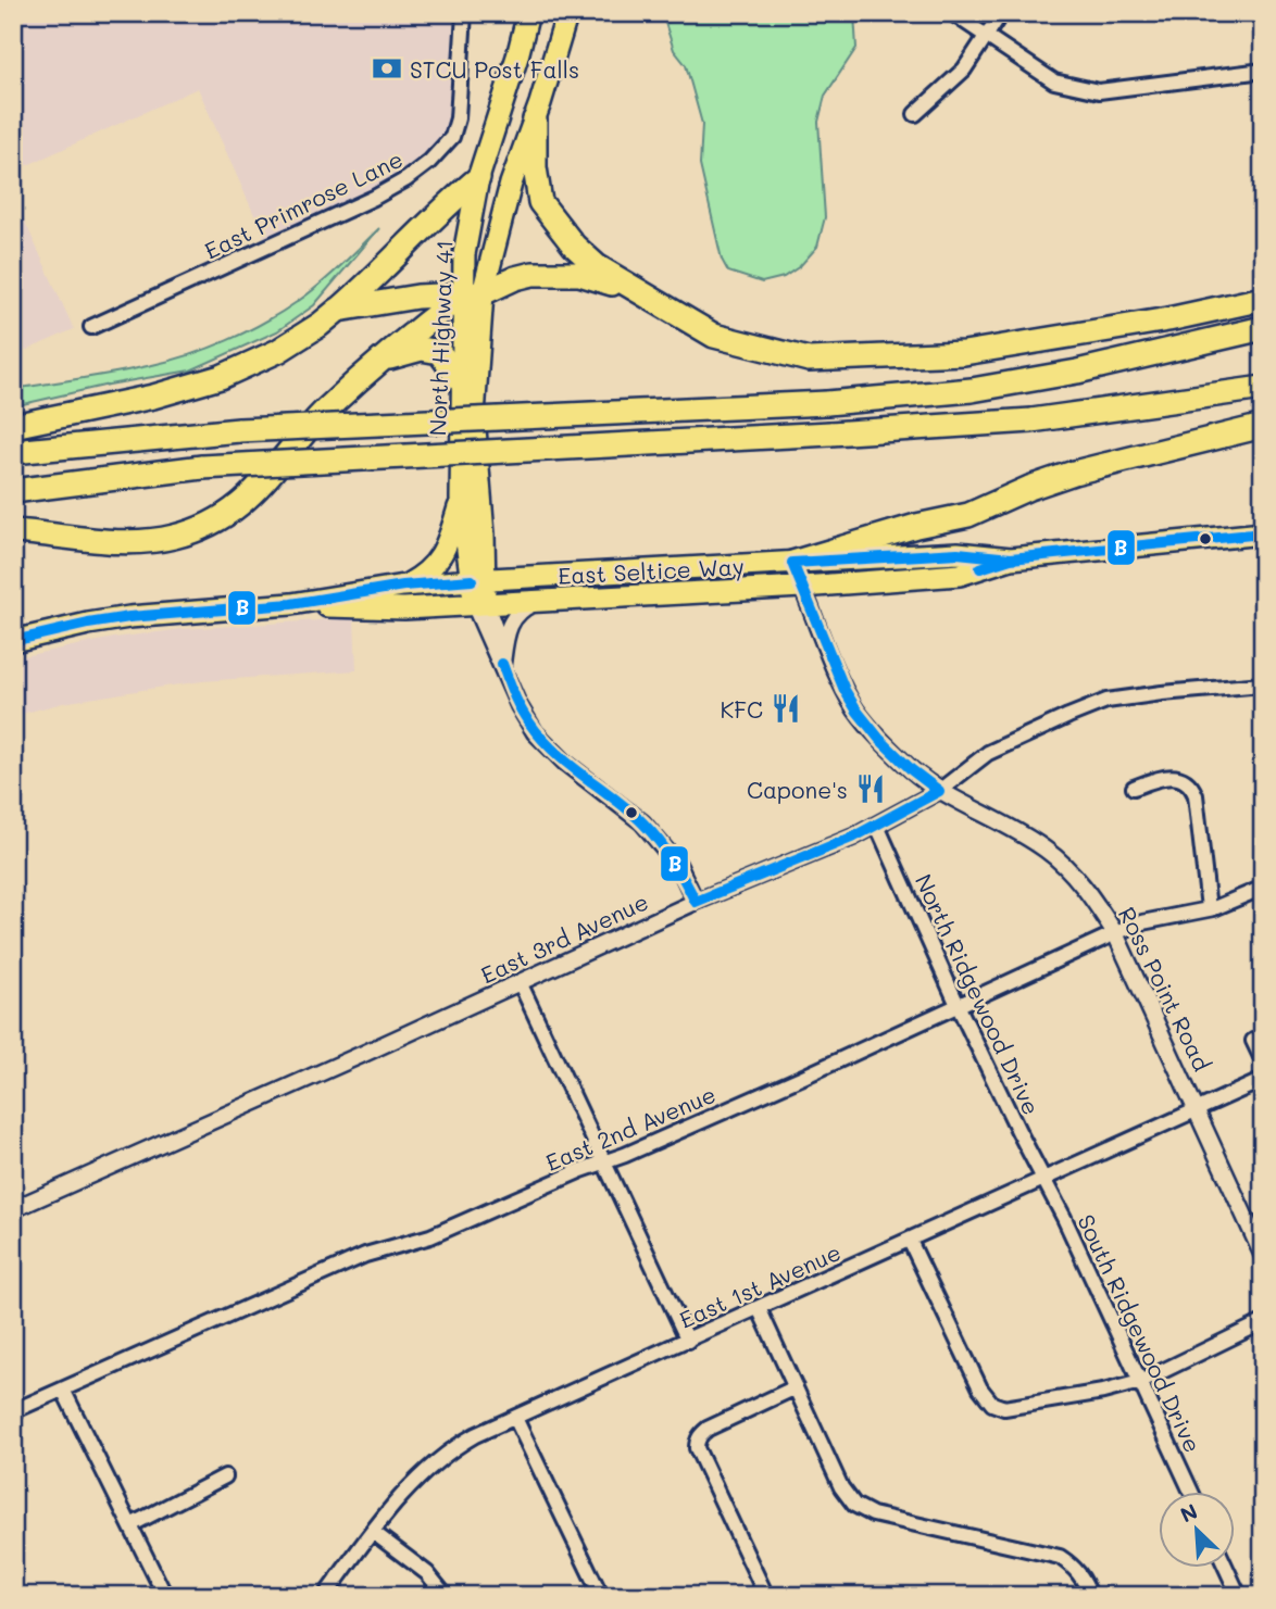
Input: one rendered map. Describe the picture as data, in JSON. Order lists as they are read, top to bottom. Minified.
{"streets":{"main road":["North Highway 41","East Seltice Way","Ross Point Road"],"street":["East Primrose Lane","East 3rd Avenue","North Ridgewood Drive","East 2nd Avenue","East 1st Avenue","South Ridgewood Drive"]},"crossings":[["North Highway 41","East Seltice Way"],["East Seltice Way","Ross Point Road"],["East 3rd Avenue","Ross Point Road"],["East 3rd Avenue","North Ridgewood Drive"],["Ross Point Road","East 2nd Avenue"],["Ross Point Road","East 1st Avenue"],["North Ridgewood Drive","East 2nd Avenue"],["North Ridgewood Drive","East 1st Avenue"],["North Ridgewood Drive","South Ridgewood Drive"],["East 1st Avenue","South Ridgewood Drive"]],"places":{"bank":["STCU Post Falls"],"restaurant":["KFC","Capone's"]},"lines":["transit line B"],"north":"top left"}
